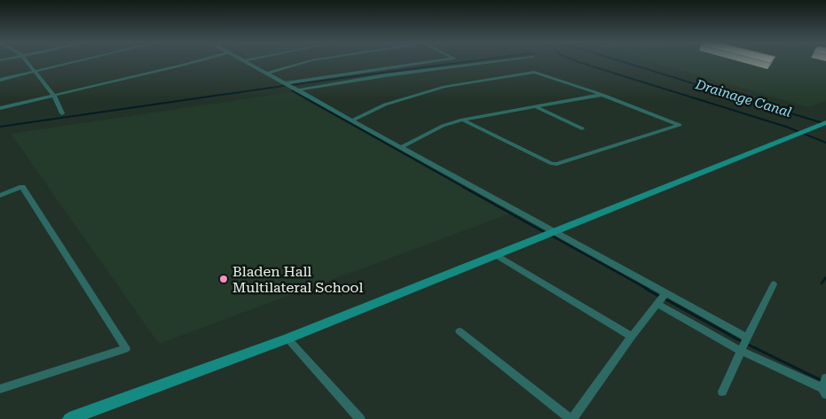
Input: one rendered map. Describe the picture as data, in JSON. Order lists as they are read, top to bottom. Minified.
{"water":["Drainage Canal"],"places":["Bladen Hall Multilateral School"]}
